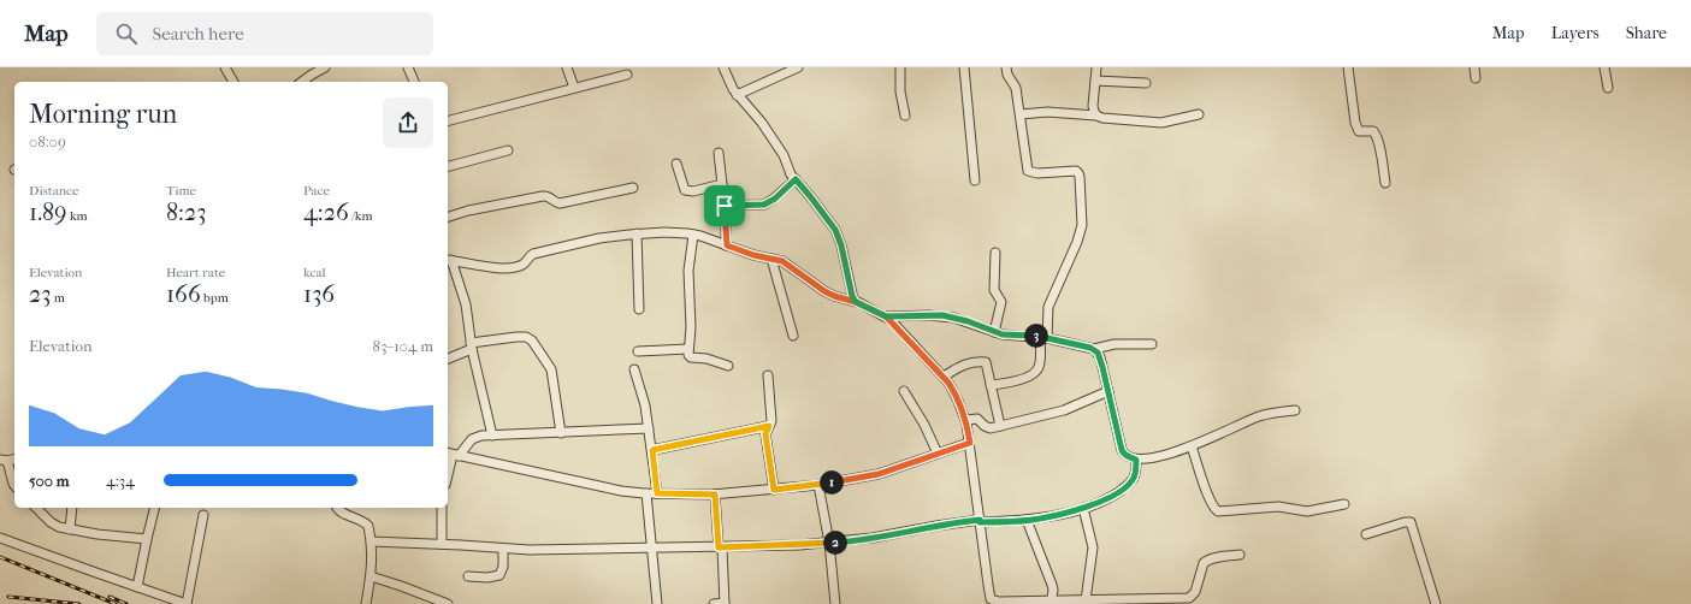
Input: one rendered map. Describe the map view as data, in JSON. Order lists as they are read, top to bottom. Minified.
{"page":{"header":"Map","search":"Search here","nav":["Map","Layers","Share"],"heading":["Morning run","08:09"],"stats":[["Distance","1.89 km"],["Time","8:23"],["Pace","4:26 /km"],["Elevation","23 m"],["Heart rate","166 bpm"],["kcal","136"]],"pins":["3","1","2"],"chart":["Elevation","83–104 m"],"list":[{"name":"500 m","note":"4:34"}]}}
